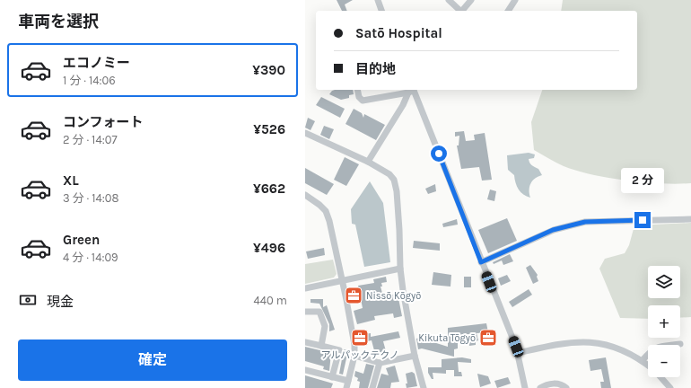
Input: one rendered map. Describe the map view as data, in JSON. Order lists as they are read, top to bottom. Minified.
{"places":{"office":["Nissō Kōgyō","アルパックテクノ","Kikuta Tōgyō"]},"page":{"heading":"車両を選択","banner":["Satō Hospital","目的地"],"list":[{"name":"エコノミー","note":"1 分 · 14:06","value":"¥390"},{"name":"コンフォート","note":"2 分 · 14:07","value":"¥526"},{"name":"XL","note":"3 分 · 14:08","value":"¥662"},{"name":"Green","note":"4 分 · 14:09","value":"¥496"}],"bubble":"2 分","map_buttons":["+","−"],"pay":["現金","440 m"],"buttons":"確定"}}
